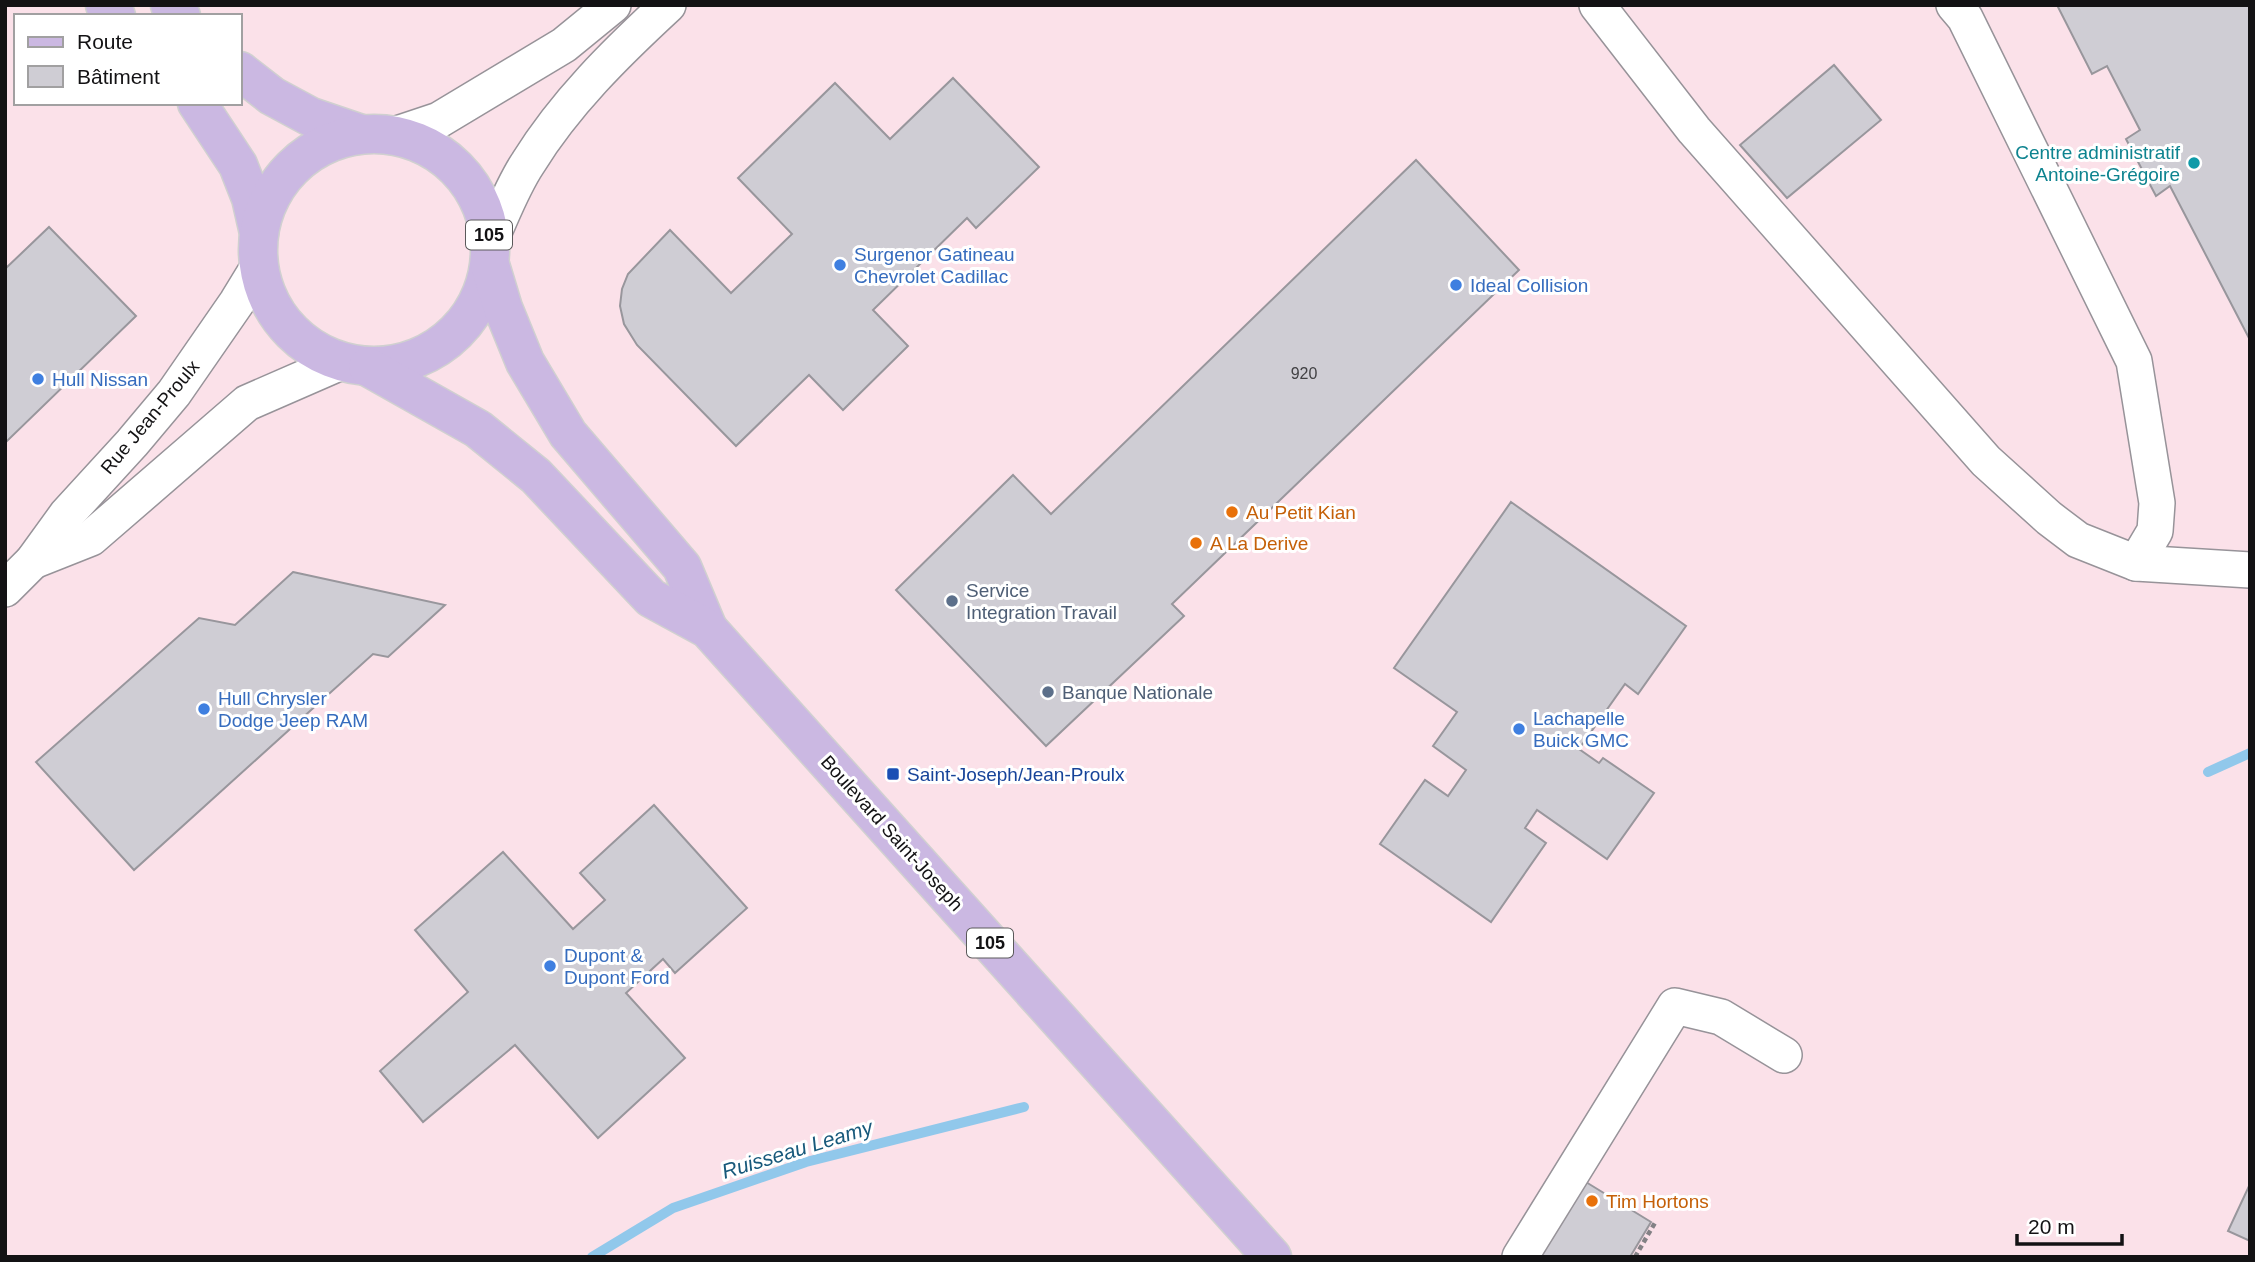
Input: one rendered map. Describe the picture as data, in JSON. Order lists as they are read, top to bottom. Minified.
{"streets":{"main road":["105","Boulevard Saint-Joseph"],"street":["Rue Jean-Proulx"]},"crossings":[["105","Rue Jean-Proulx"],["105","Boulevard Saint-Joseph"],["Rue Jean-Proulx","Boulevard Saint-Joseph"]],"water":["Ruisseau Leamy"],"places":{"other":["Centre administratif Antoine-Grégoire","Surgenor Gatineau Chevrolet Cadillac","Ideal Collision","Hull Nissan","Au Petit Kian","A La Derive","Service Integration Travail","Banque Nationale","Hull Chrysler Dodge Jeep RAM","Lachapelle Buick GMC","Dupont & Dupont Ford","Tim Hortons"],"transit":["Saint-Joseph/Jean-Proulx"]},"house_numbers":["920"],"legend":["Route","Bâtiment"],"scale_bar":"20 m"}
